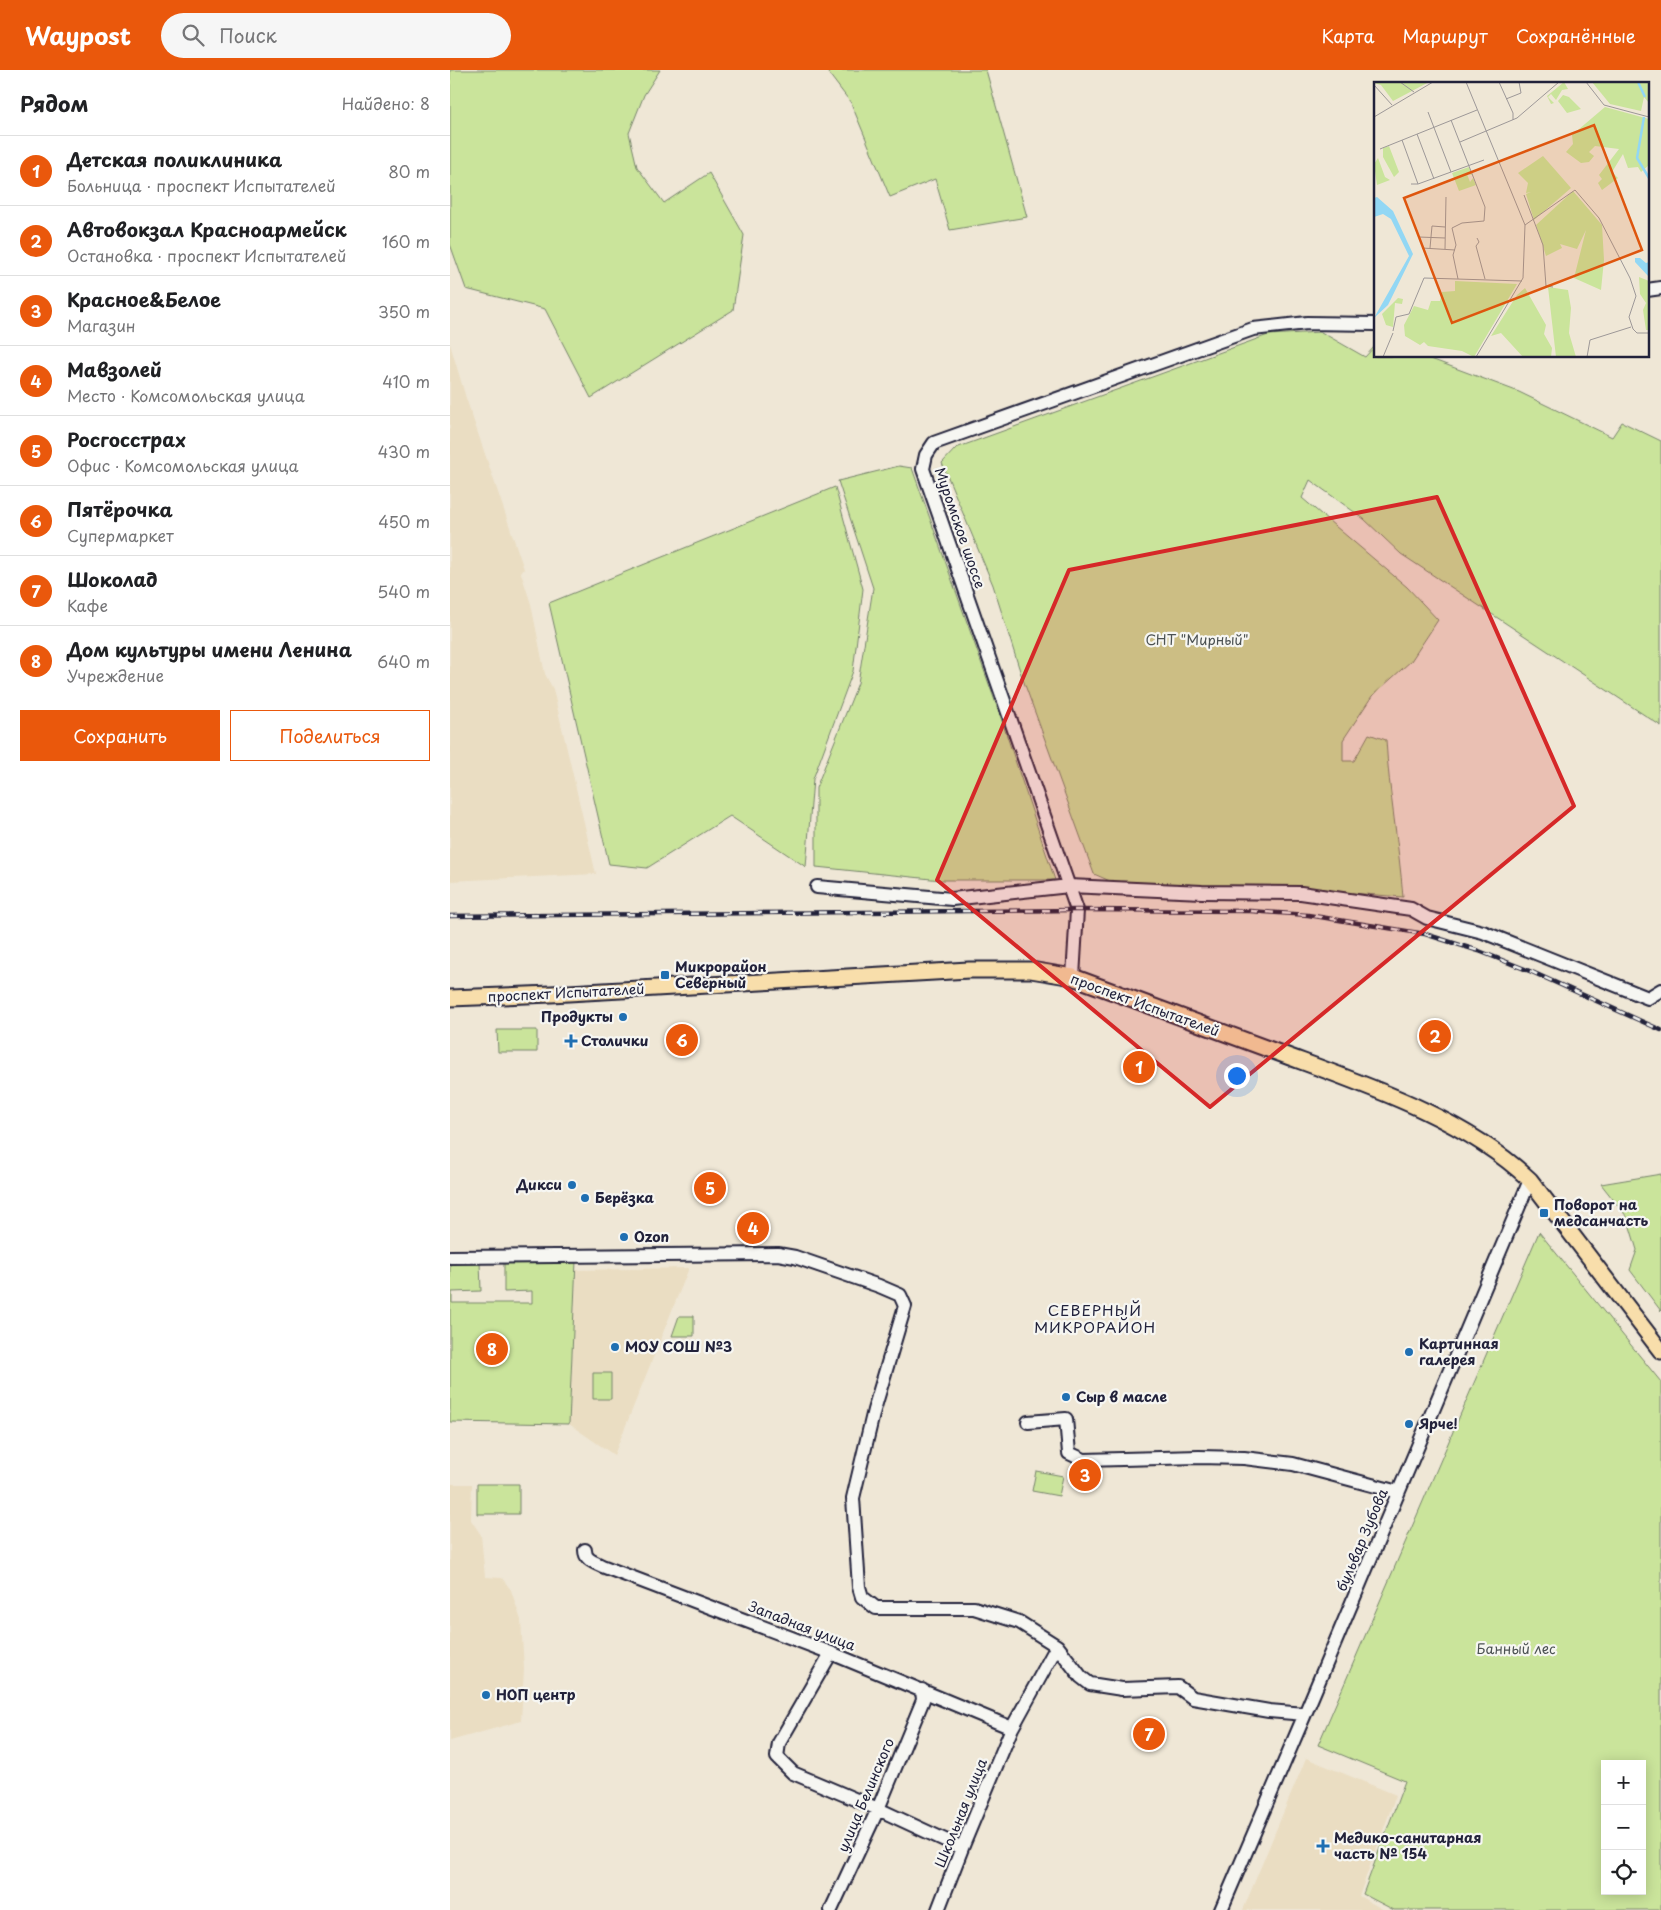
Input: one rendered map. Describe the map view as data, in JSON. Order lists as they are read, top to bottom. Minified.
{"streets":{"main road":["проспект Испытателей"],"street":["Муромское шоссе","бульвар Зубова","Западная улица","улица Белинского","Школьная улица"]},"crossings":[["Муромское шоссе","проспект Испытателей"],["проспект Испытателей","бульвар Зубова"],["Западная улица","улица Белинского"],["Западная улица","Школьная улица"]],"districts":["СЕВЕРНЫЙ МИКРОРАЙОН"],"parks":["СНТ \"Мирный\"","Банный лес"],"places":{"transit":["Микрорайон Северный","Поворот на медсанчасть"],"other":["Продукты","Дикси","Берёзка","Ozon","МОУ СОШ №3","Картинная галерея","Сыр в масле","Ярче!","НОП центр"],"health":["Столички","Медико-санитарная часть № 154"]},"page":{"header":"Waypost","search":"Поиск","nav":["Карта","Маршрут","Сохранённые"],"heading":["Рядом","Найдено: 8"],"list":[{"mark":"1","name":"Детская поликлиника","note":"Больница · проспект Испытателей","value":"80 m"},{"mark":"2","name":"Автовокзал Красноармейск","note":"Остановка · проспект Испытателей","value":"160 m"},{"mark":"3","name":"Красное&Белое","note":"Магазин","value":"350 m"},{"mark":"4","name":"Мавзолей","note":"Место · Комсомольская улица","value":"410 m"},{"mark":"5","name":"Росгосстрах","note":"Офис · Комсомольская улица","value":"430 m"},{"mark":"6","name":"Пятёрочка","note":"Супермаркет","value":"450 m"},{"mark":"7","name":"Шоколад","note":"Кафе","value":"540 m"},{"mark":"8","name":"Дом культуры имени Ленина","note":"Учреждение","value":"640 m"}],"buttons":["Сохранить","Поделиться"],"pins":["2","6","1","5","4","8","3","7"],"map_buttons":["+","−"]}}
